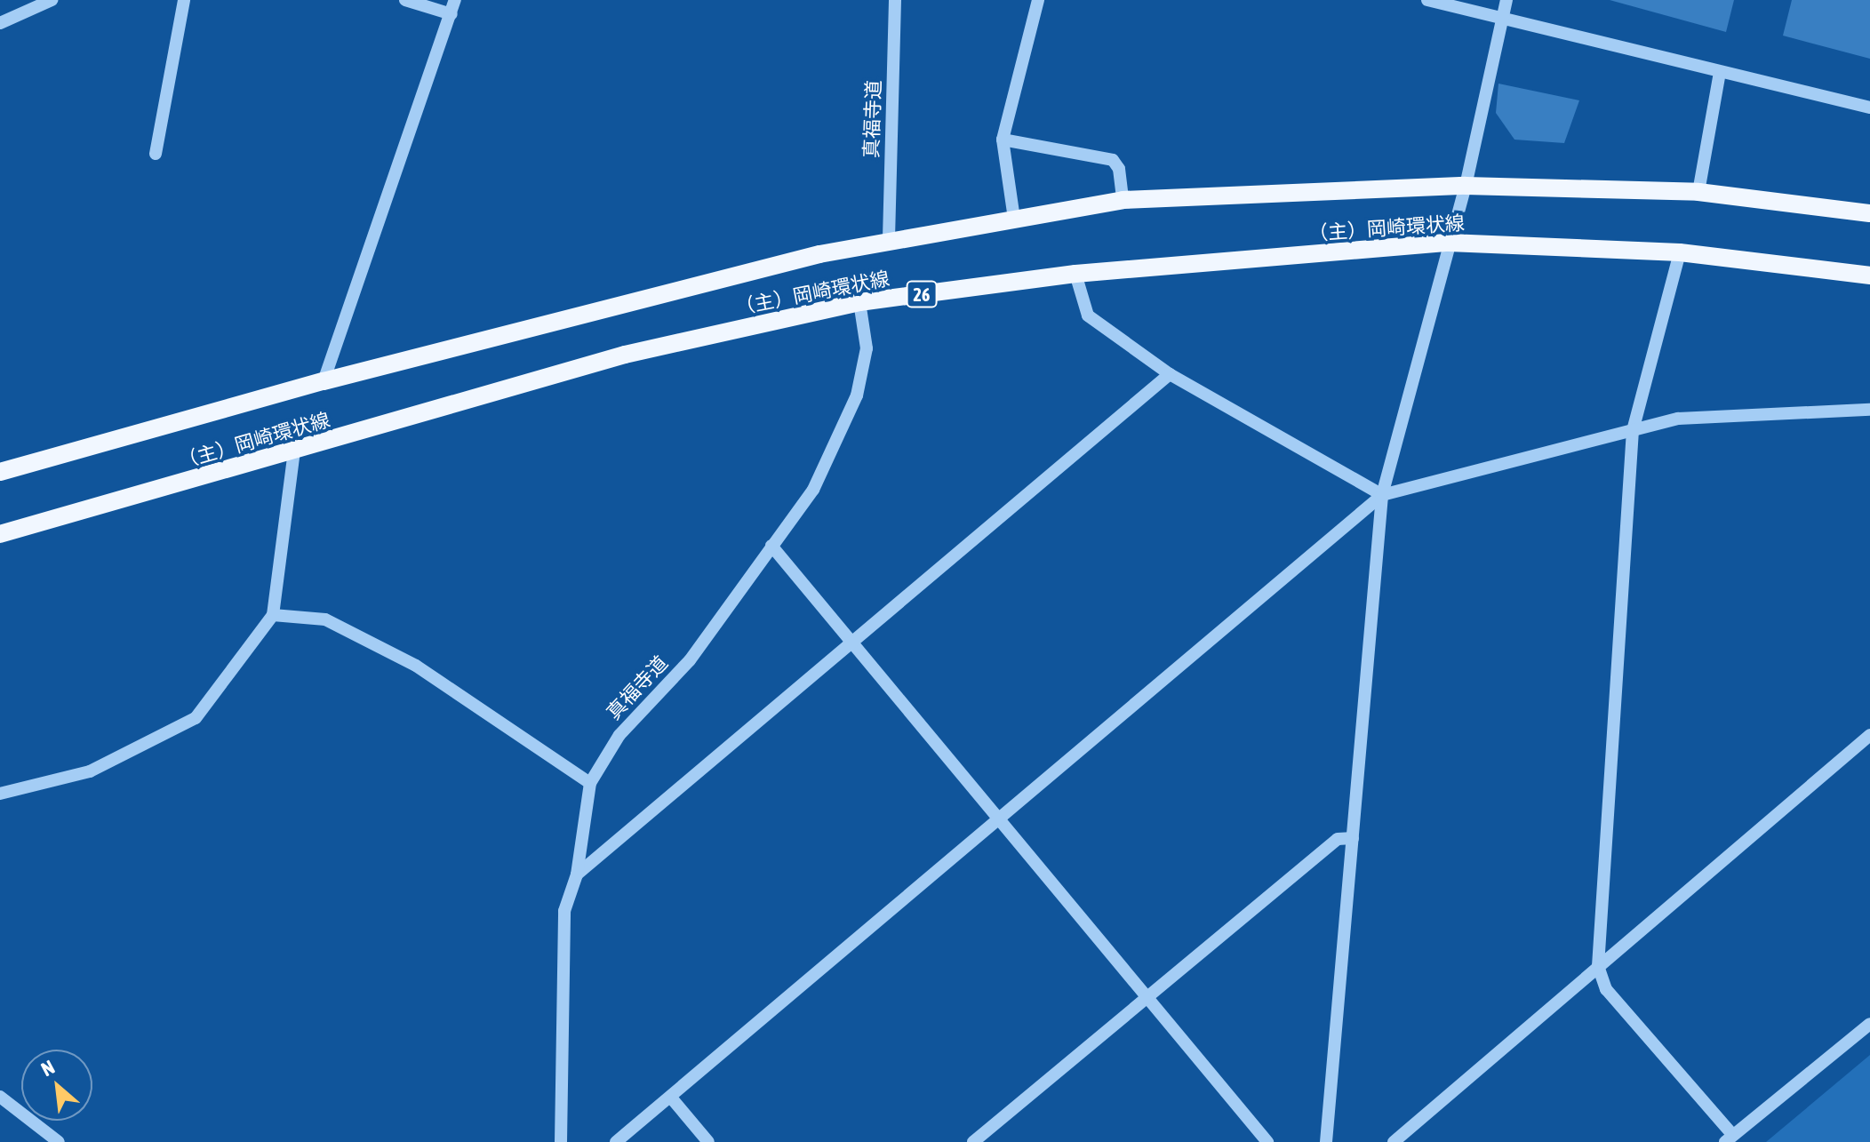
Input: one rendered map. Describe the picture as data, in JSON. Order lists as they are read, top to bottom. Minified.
{"streets":{"main road":["（主）岡崎環状線","26"],"street":["真福寺道"]},"crossings":[["真福寺道","（主）岡崎環状線"]],"north":"top left"}
